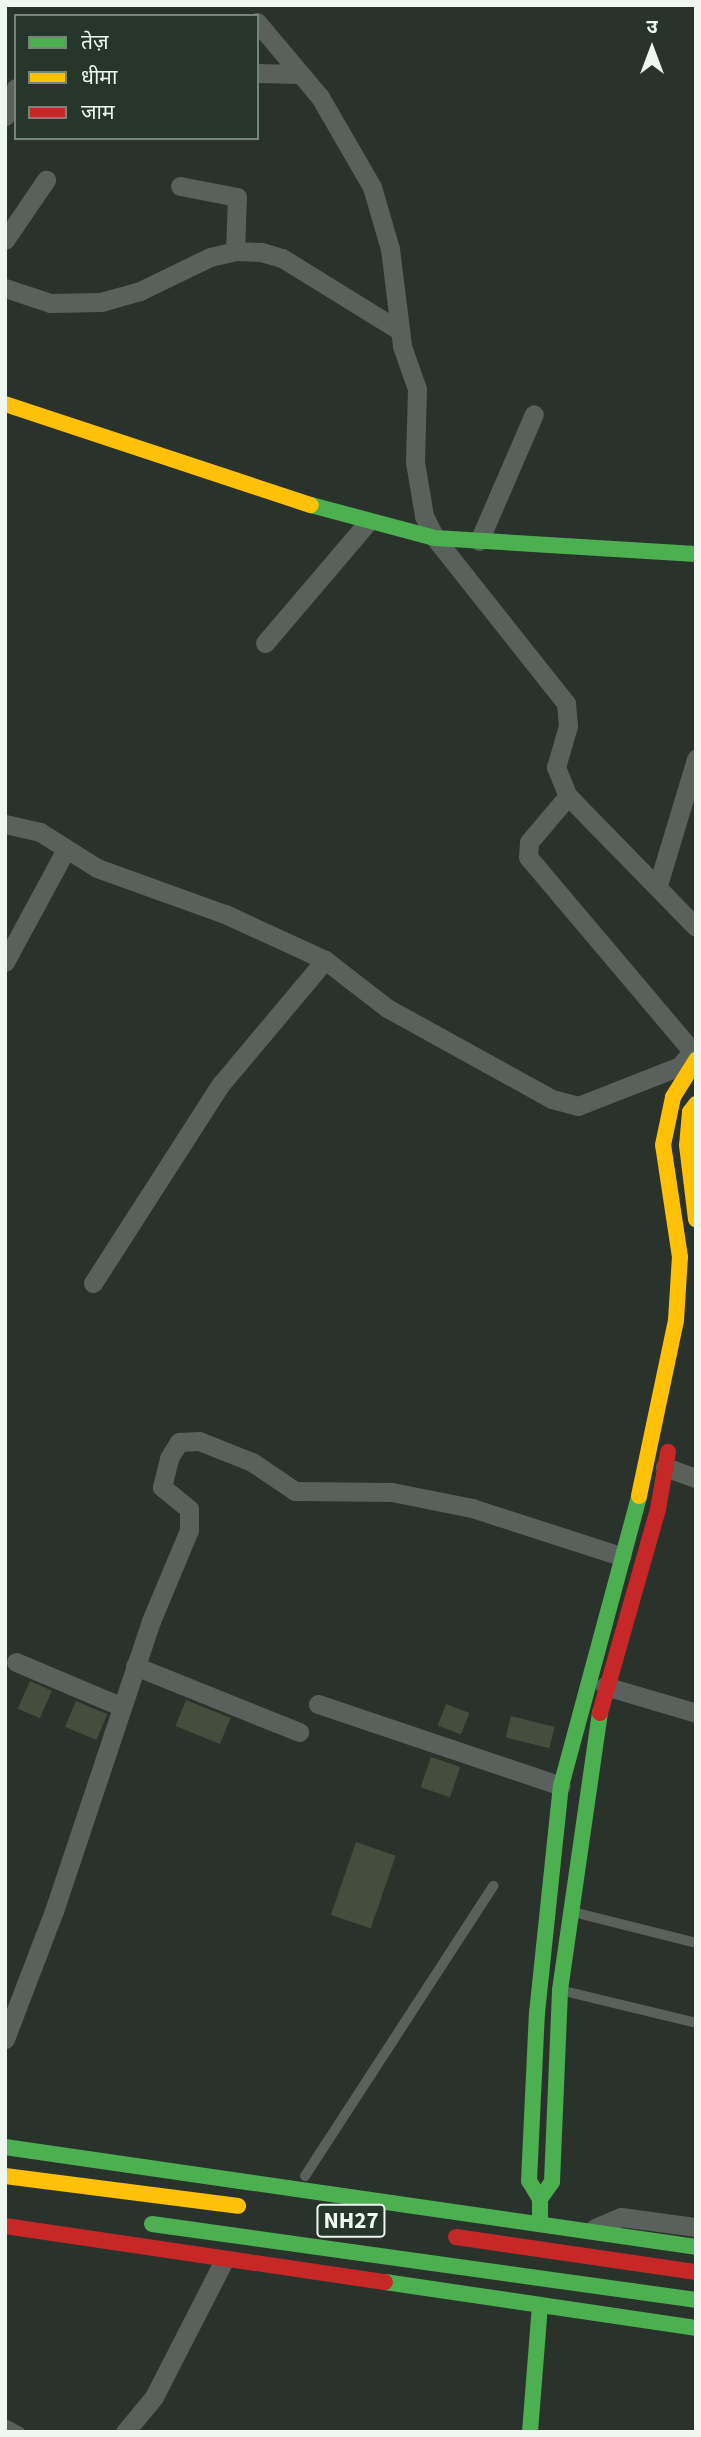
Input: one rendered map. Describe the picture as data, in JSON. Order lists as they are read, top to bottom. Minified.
{"streets":{"main road":["NH27"]},"legend":["तेज़","धीमा","जाम"],"north":"top"}
